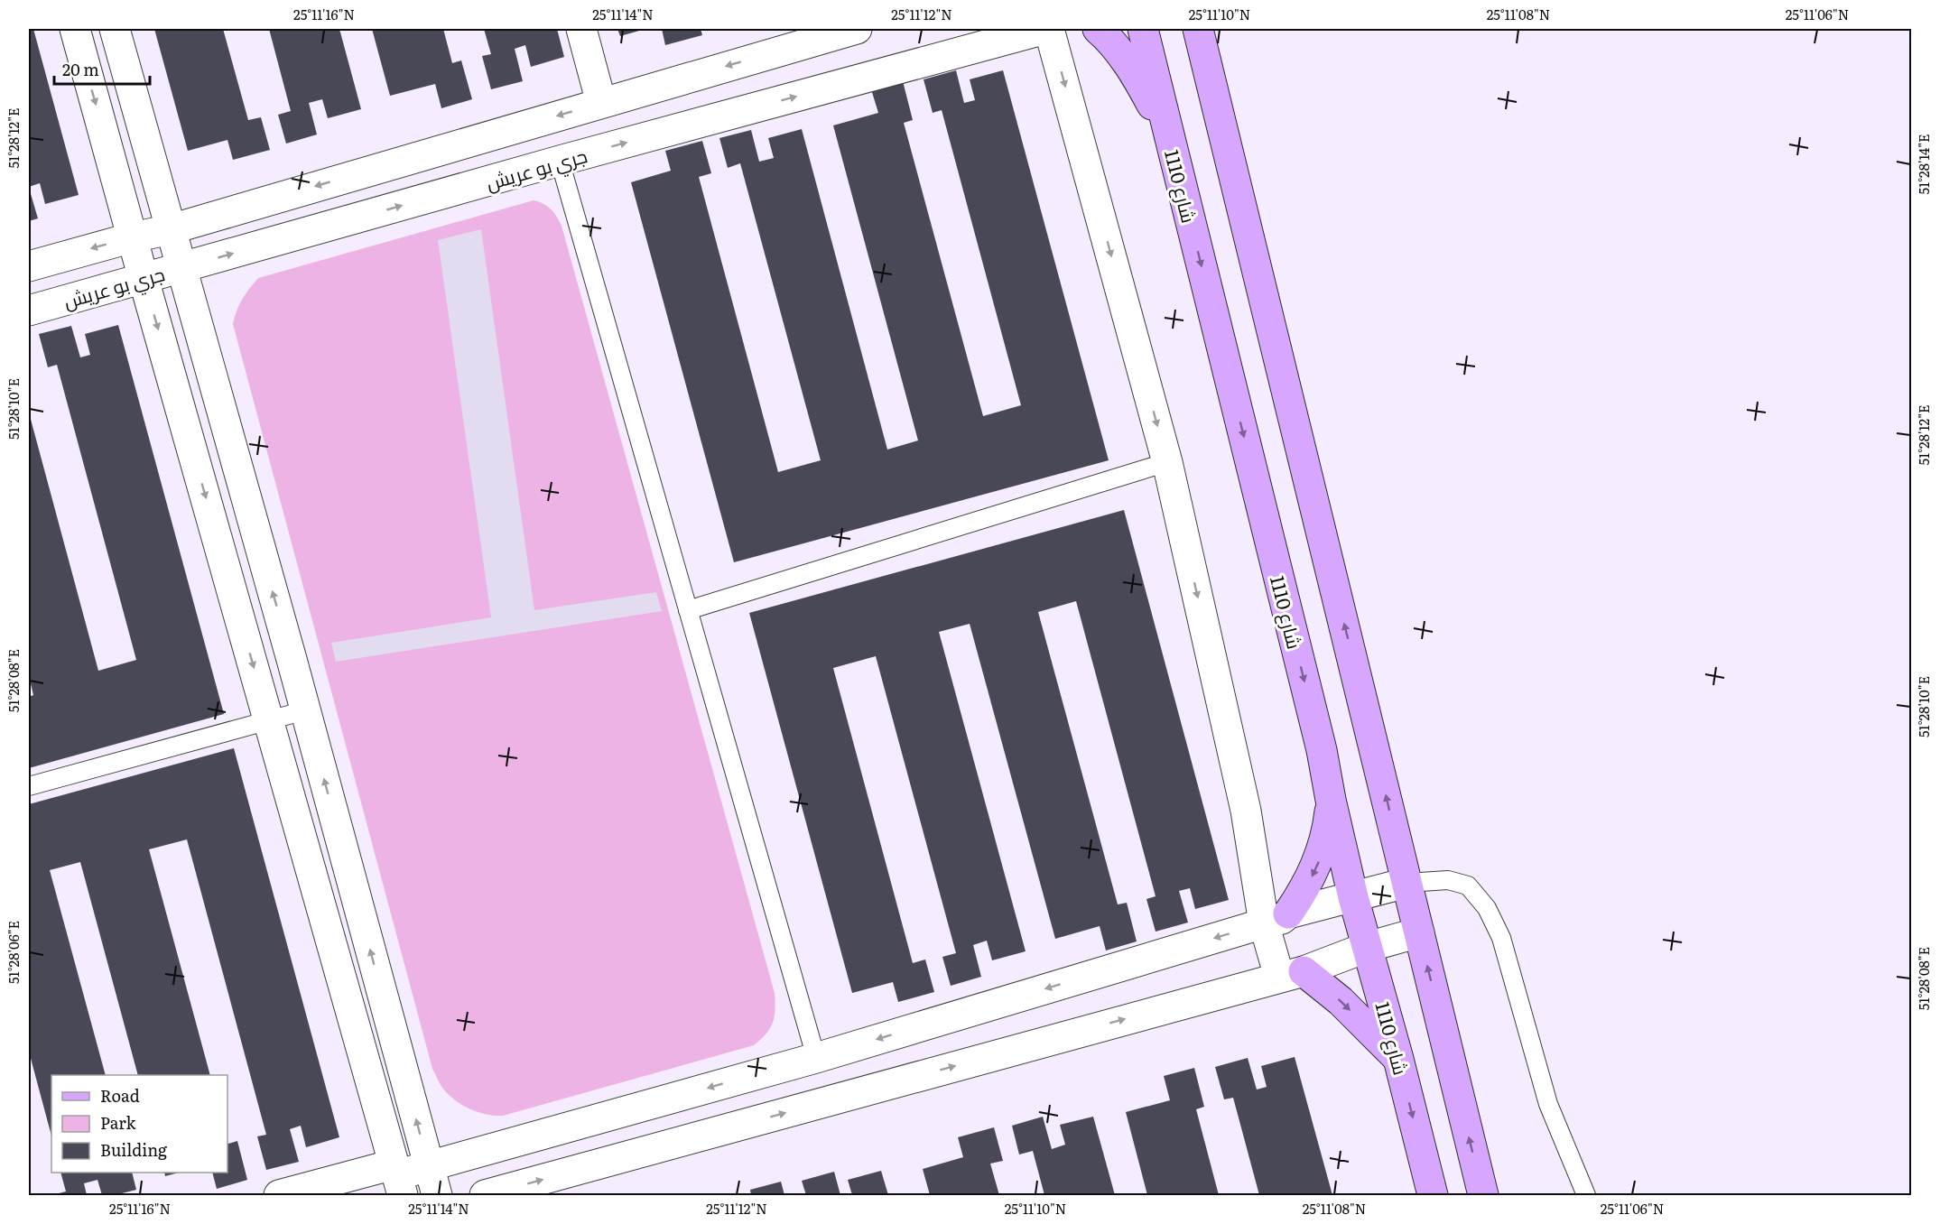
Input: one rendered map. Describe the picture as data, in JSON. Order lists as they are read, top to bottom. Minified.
{"streets":{"street":["جري بو عريش","شارع 1110"]},"legend":["Road","Park","Building"],"scale_bar":"20 m","coordinates":["25°11'16\"N","25°11'14\"N","25°11'12\"N","25°11'10\"N","25°11'08\"N","25°11'06\"N","51°28'12\"E","51°28'14\"E","51°28'10\"E","51°28'08\"E","51°28'06\"E"]}
